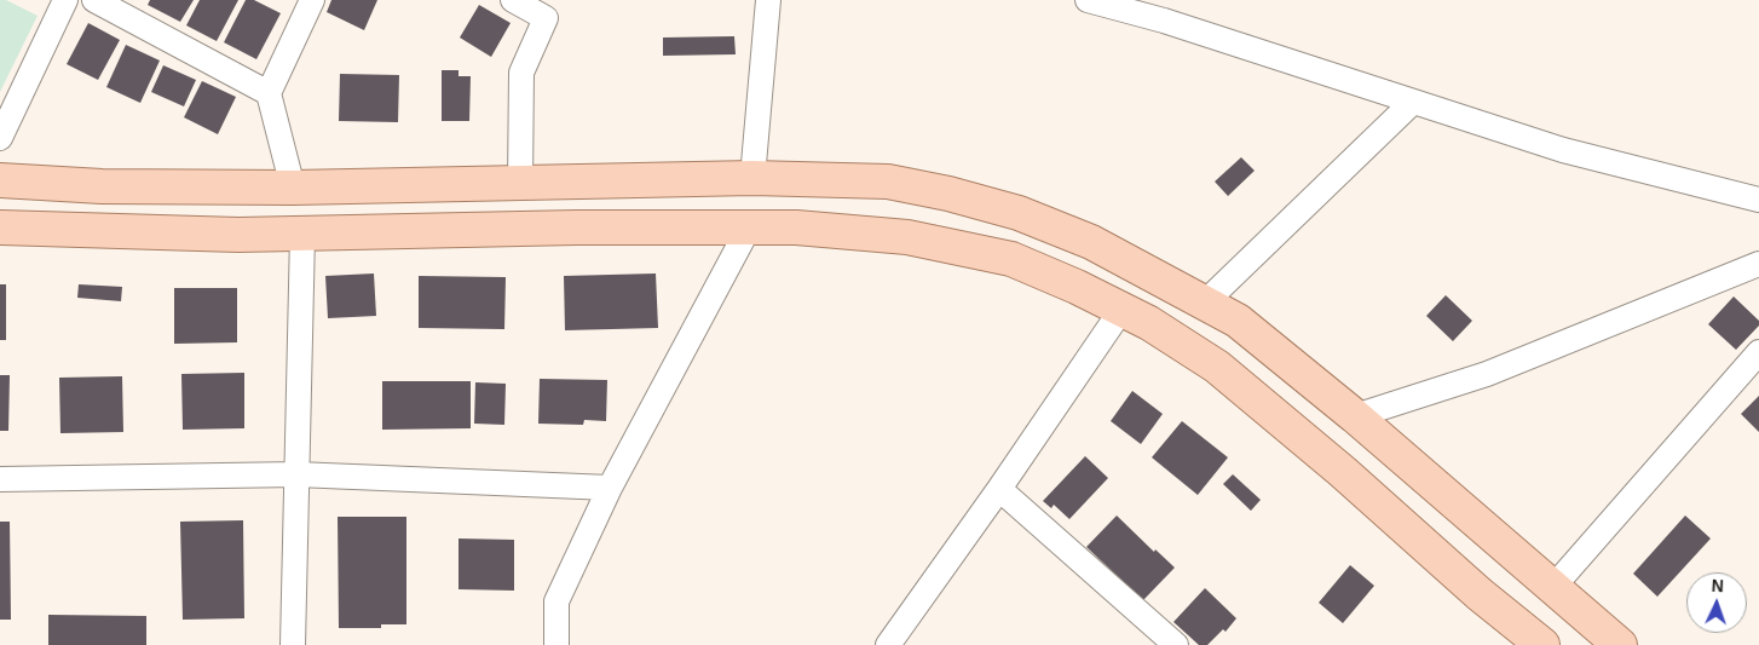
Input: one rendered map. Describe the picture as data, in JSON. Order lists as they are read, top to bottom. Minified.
{"north":"top"}
